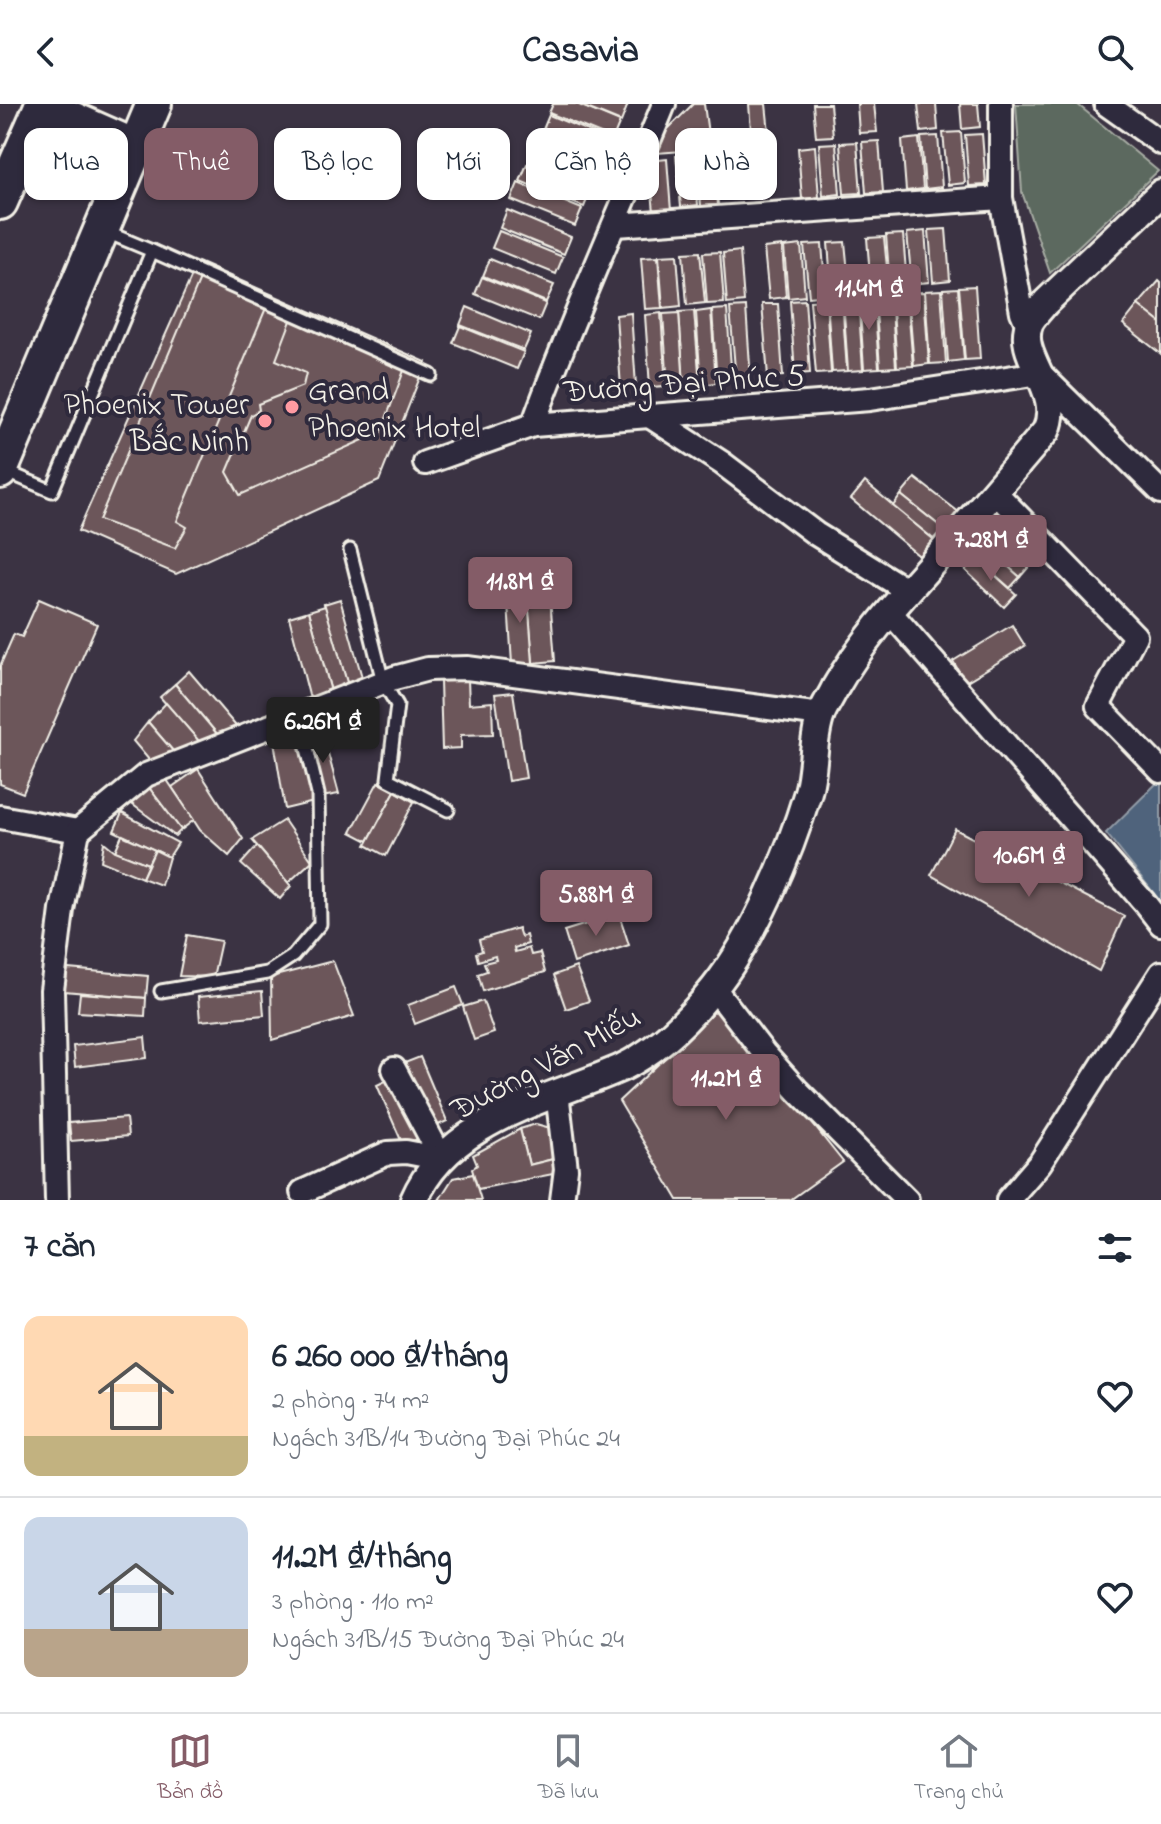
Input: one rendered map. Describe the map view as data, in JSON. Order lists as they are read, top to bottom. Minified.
{"streets":{"street":["Đường Đại Phúc 5","Đường Văn Miếu"]},"crossings":[["Đường Đại Phúc 5","Đường Văn Miếu"]],"places":["Grand Phoenix Hotel","Phoenix Tower Bắc Ninh"],"page":{"header":"Casavia","chip":["Mua","Thuê","Bộ lọc","Mới","Căn hộ","Nhà"],"price":["11.4M ₫","7.28M ₫","11.8M ₫","6.26M ₫","10.6M ₫","5.88M ₫","11.2M ₫"],"heading":"7 căn","list":[{"name":"6 260 000 ₫/tháng","note":"2 phòng · 74 m² · Ngách 31B/14 Đường Đại Phúc 24"},{"name":"11.2M ₫/tháng","note":"3 phòng · 110 m² · Ngách 31B/15 Đường Đại Phúc 24"}],"tabs":["Bản đồ","Đã lưu","Trang chủ"]}}
